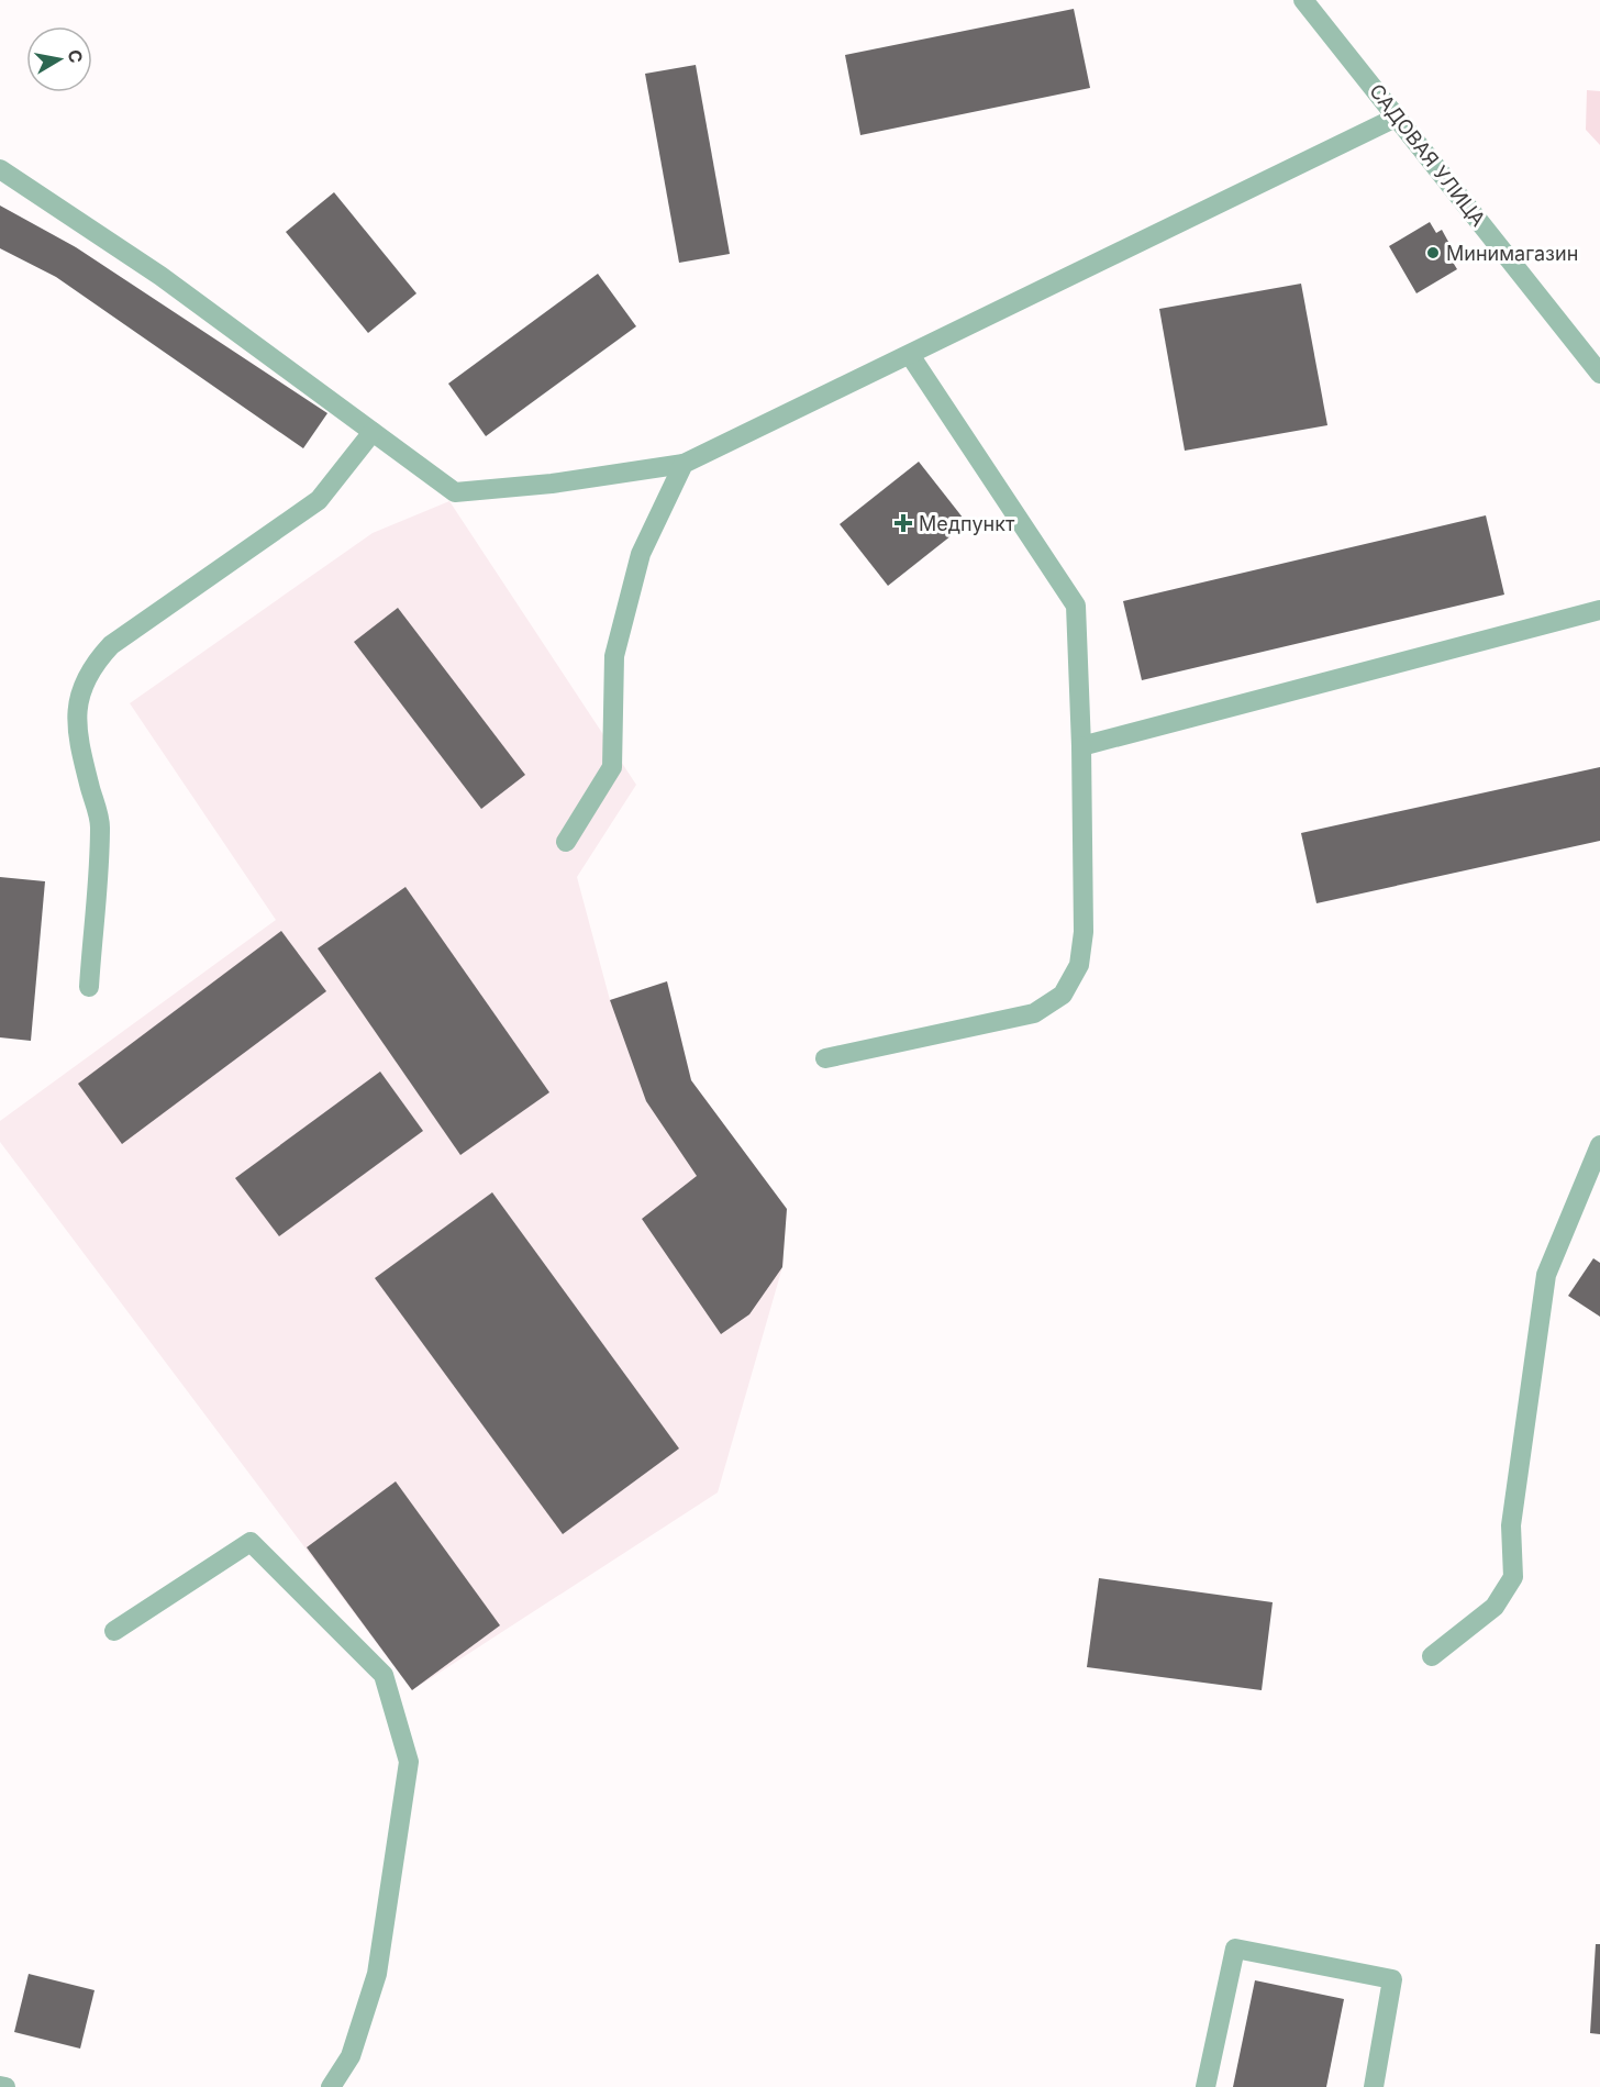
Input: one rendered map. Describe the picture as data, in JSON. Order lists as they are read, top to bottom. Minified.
{"streets":{"street":["САДОВАЯ УЛИЦА"]},"places":{"other":["Минимагазин"],"health":["Медпункт"]},"north":"right"}
